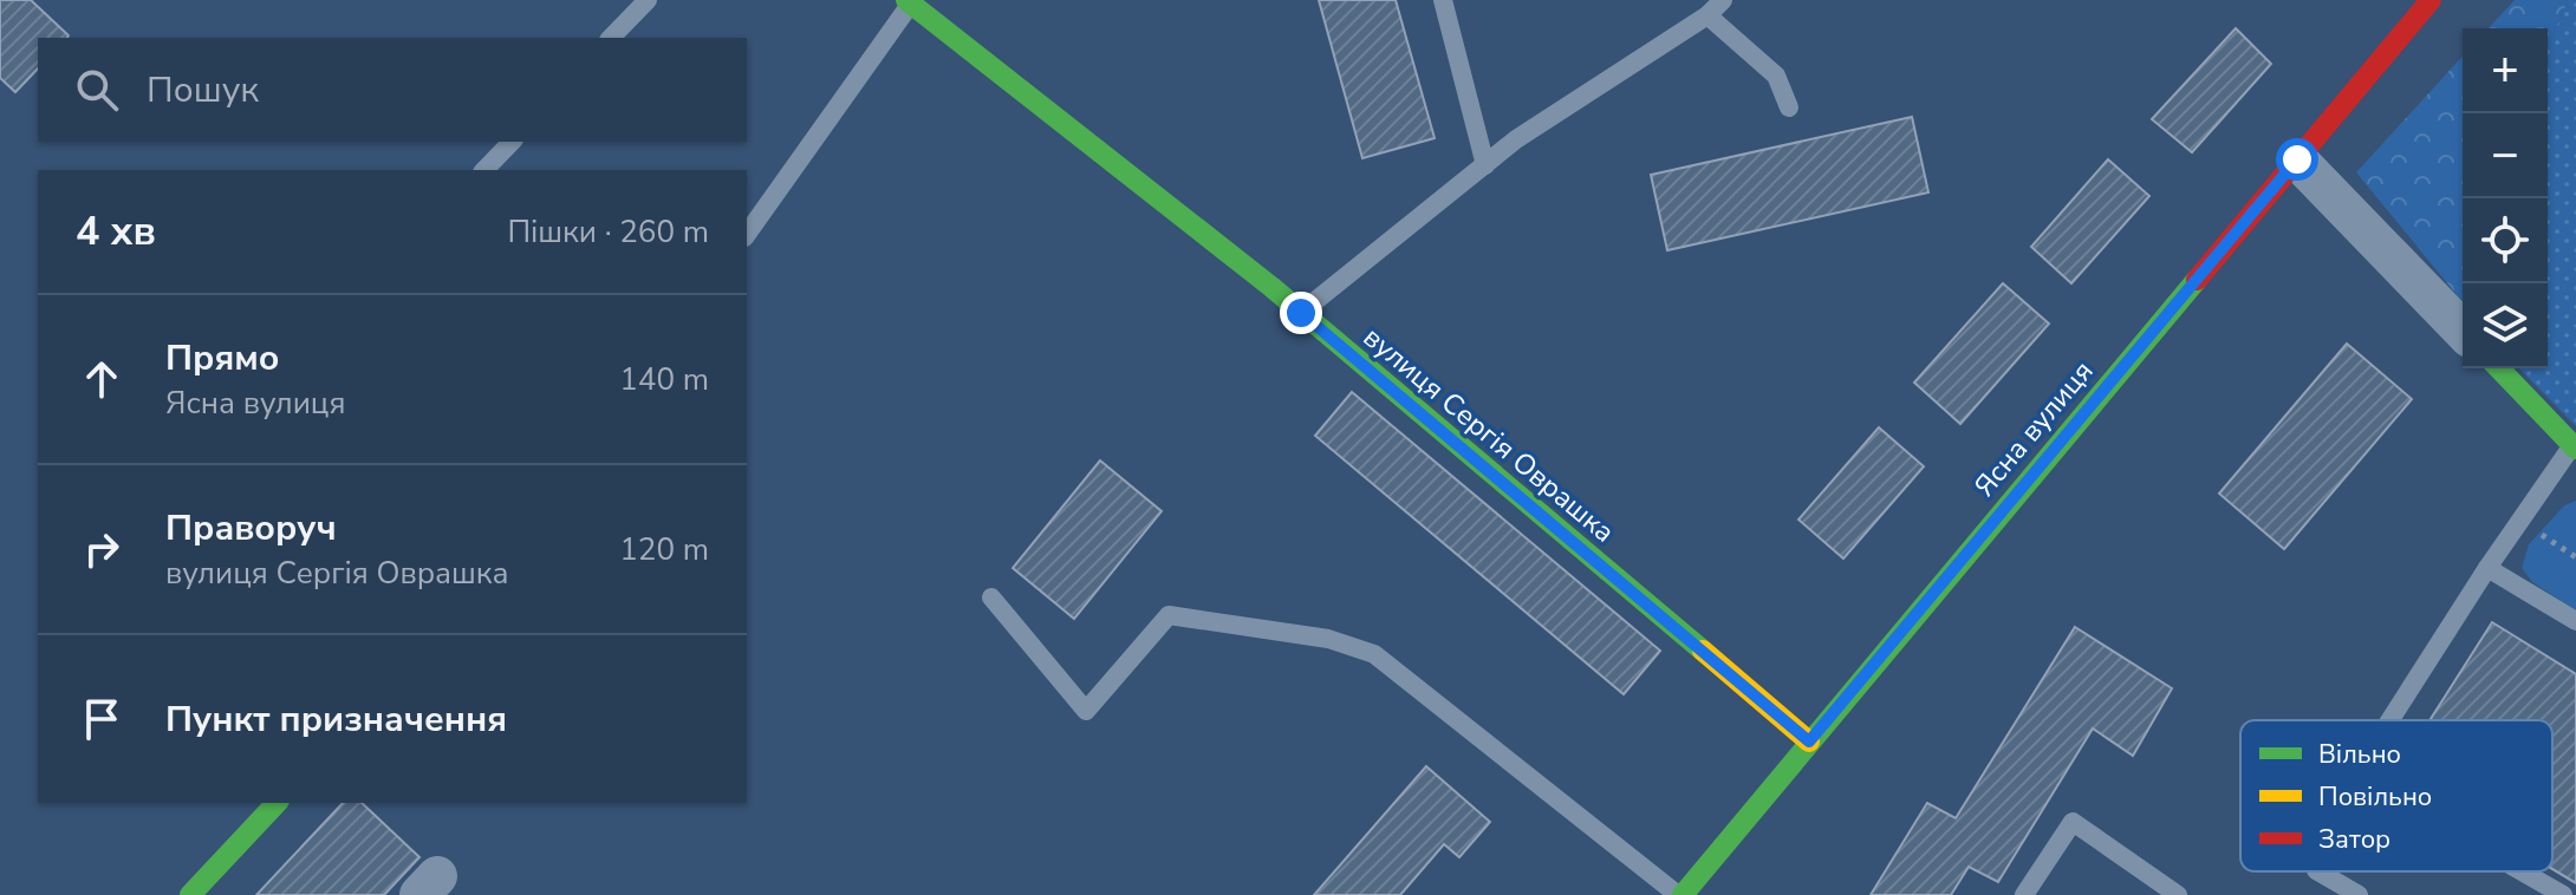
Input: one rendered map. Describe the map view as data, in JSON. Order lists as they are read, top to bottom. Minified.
{"streets":{"street":["Ясна вулиця","вулиця Сергія Оврашка"]},"crossings":[["Ясна вулиця","вулиця Сергія Оврашка"]],"legend":["Вільно","Повільно","Затор"],"page":{"map_buttons":["+","−"],"search":"Пошук","heading":["4 хв","Пішки · 260 m"],"list":[["Прямо","Ясна вулиця","140 m"],["Праворуч","вулиця Сергія Оврашка","120 m"],"Пункт призначення"]}}
